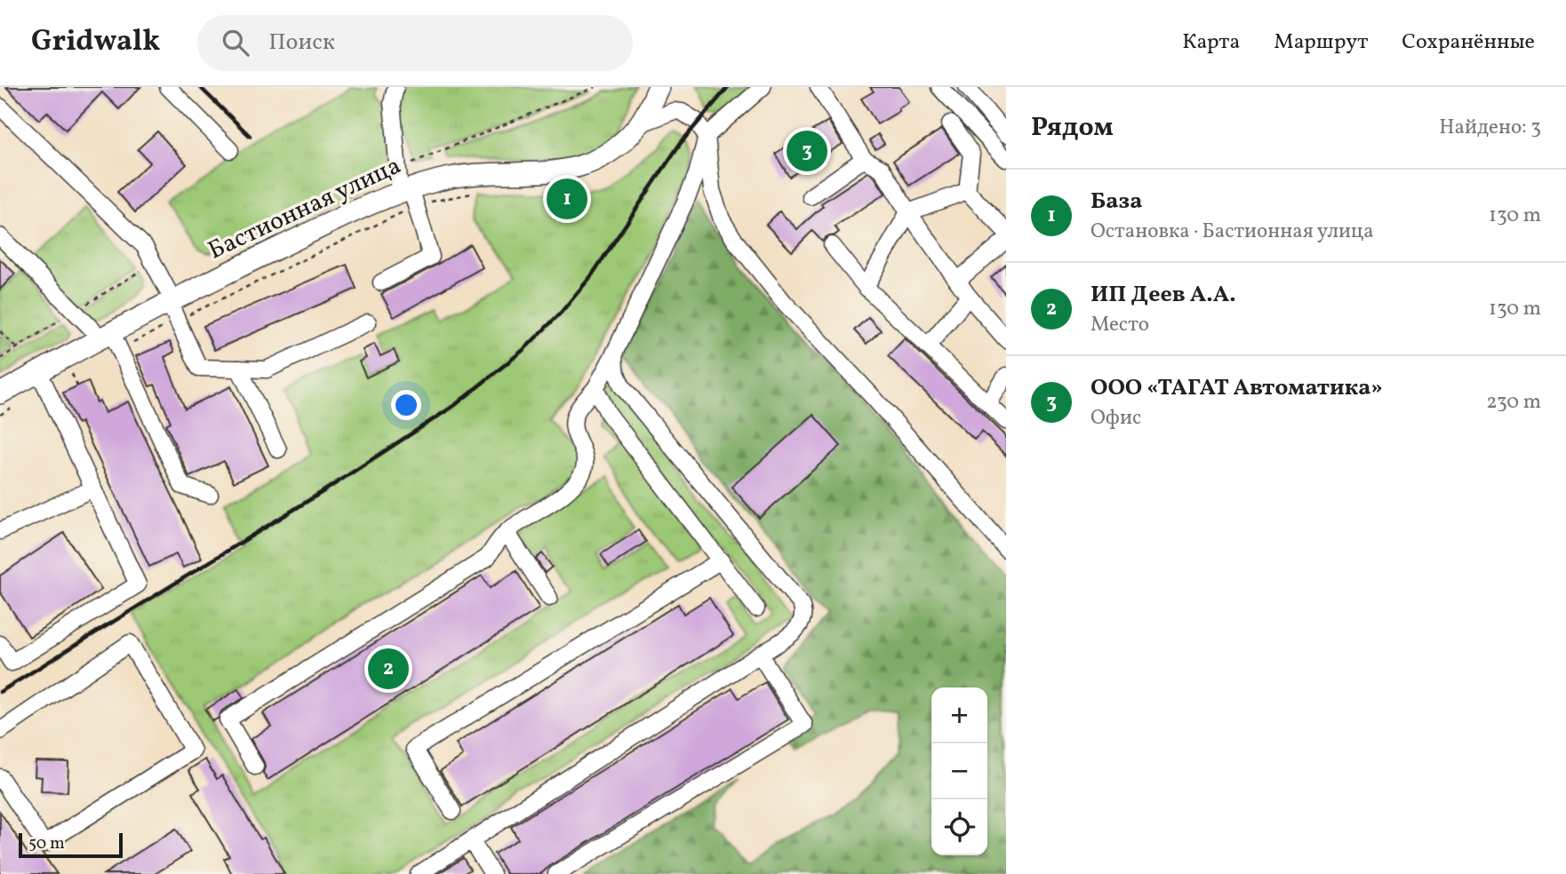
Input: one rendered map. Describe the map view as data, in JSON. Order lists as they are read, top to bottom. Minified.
{"streets":{"main road":["Бастионная улица"]},"scale_bar":"50 m","page":{"header":"Gridwalk","search":"Поиск","nav":["Карта","Маршрут","Сохранённые"],"heading":["Рядом","Найдено: 3"],"pins":["3","1","2"],"list":[{"mark":"1","name":"База","note":"Остановка · Бастионная улица","value":"130 m"},{"mark":"2","name":"ИП Деев А.А.","note":"Место","value":"130 m"},{"mark":"3","name":"ООО «ТАГАТ Автоматика»","note":"Офис","value":"230 m"}],"map_buttons":["+","−"],"scale":"50 m"}}
